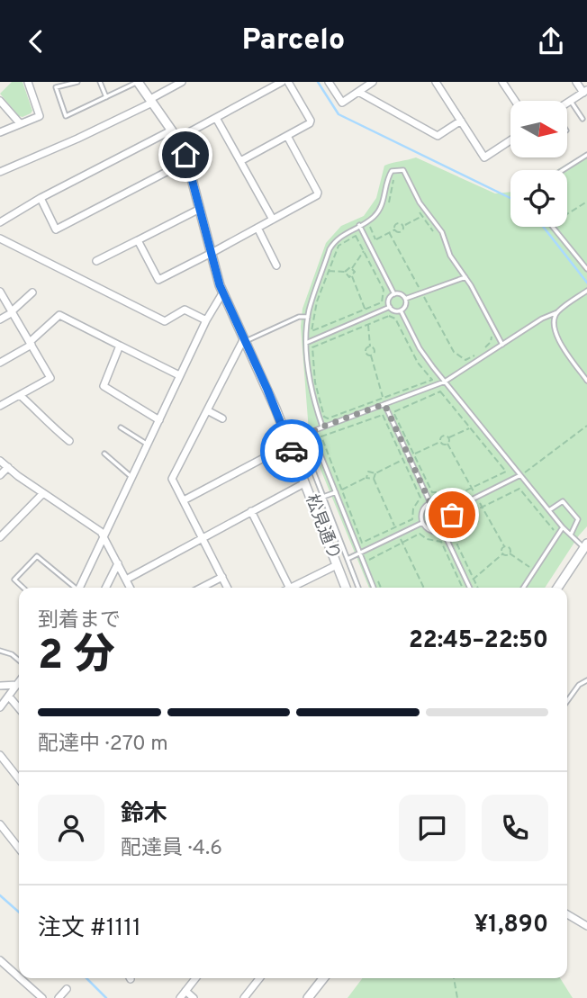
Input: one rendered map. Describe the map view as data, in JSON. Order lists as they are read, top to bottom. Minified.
{"streets":{"street":["松見通り"]},"north":"right","page":{"header":"Parcelo","heading":["2 分","到着まで","22:45–22:50"],"panel":["鈴木","配達員 · 4.6","注文 #1111","¥1,890"],"bar":"配達中 · 270 m"}}
